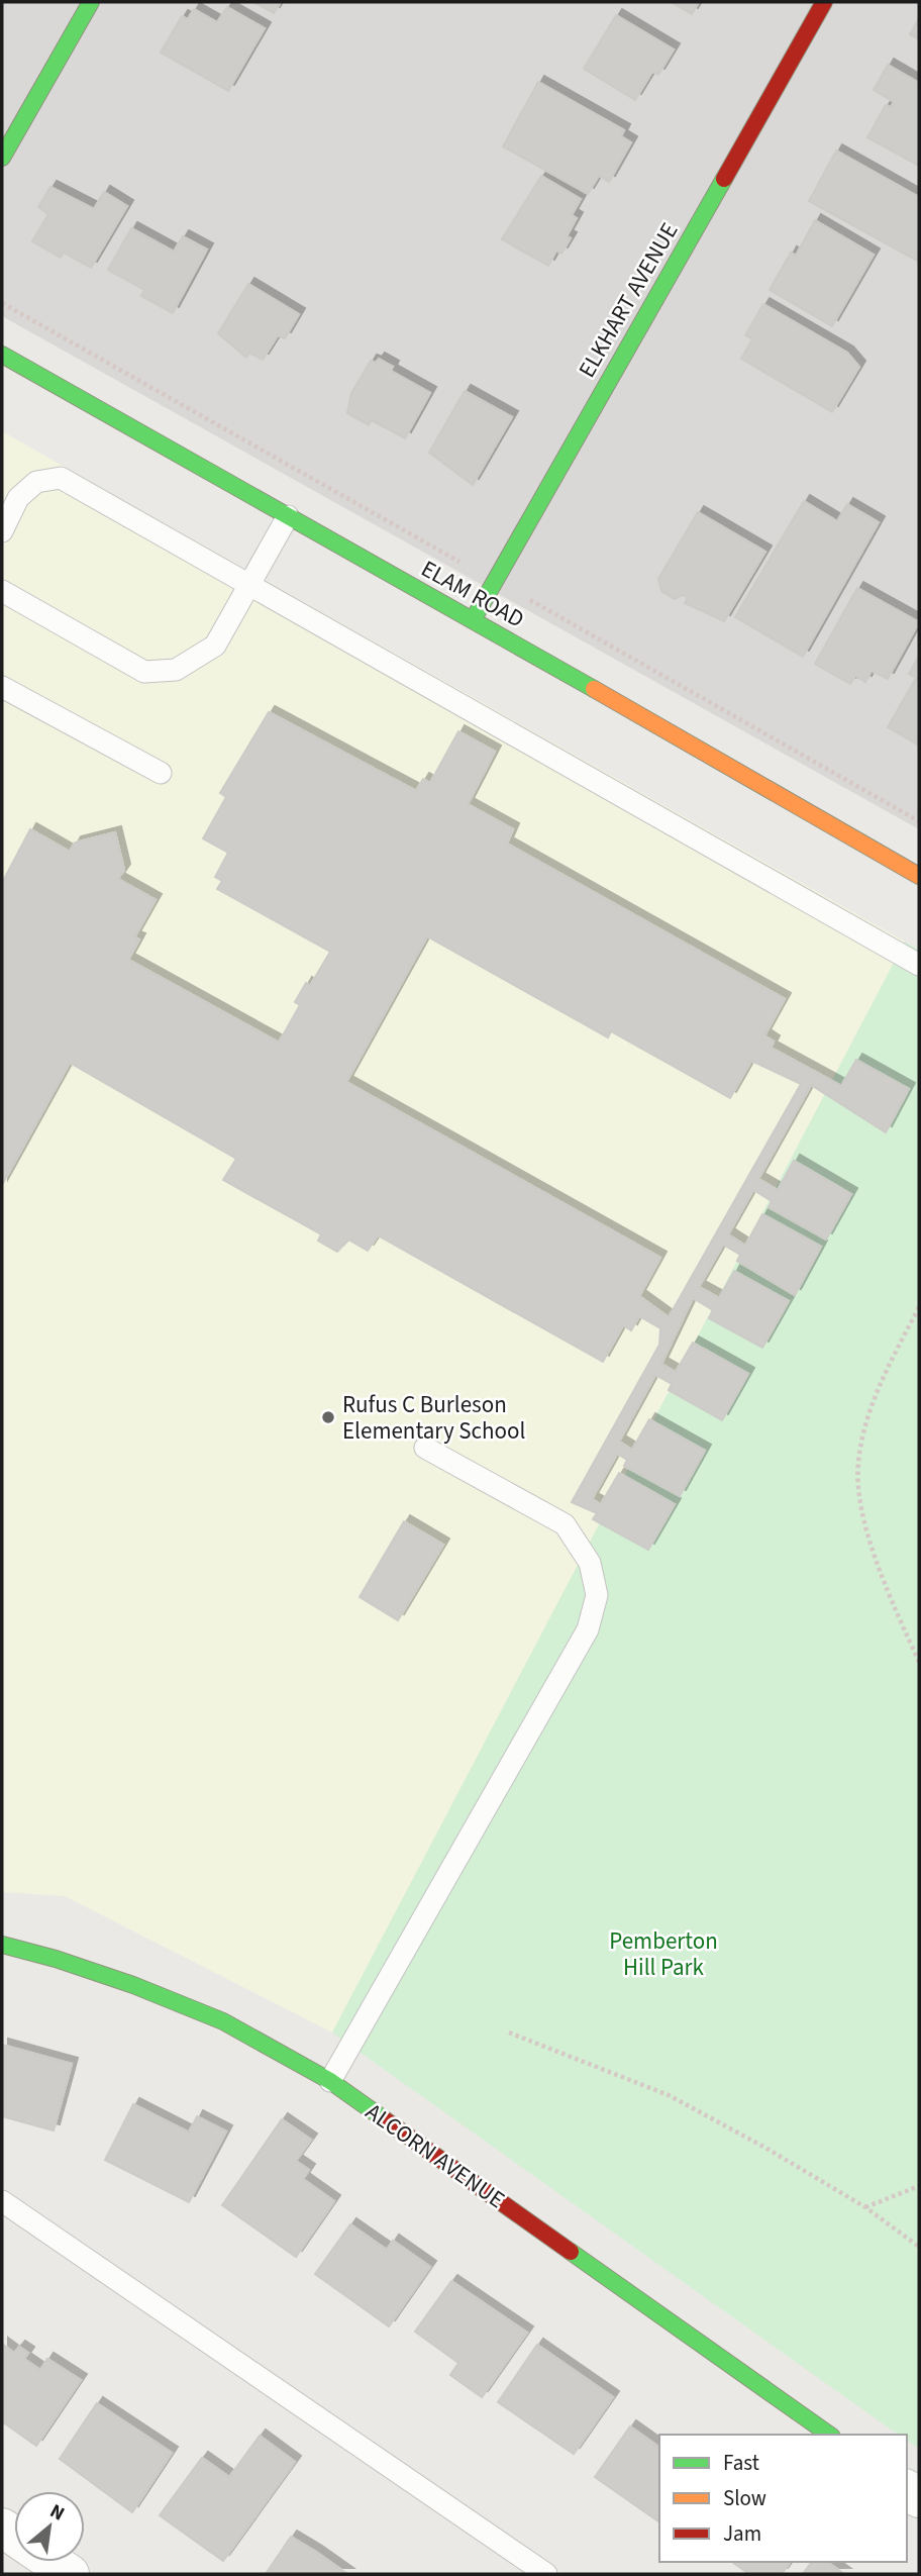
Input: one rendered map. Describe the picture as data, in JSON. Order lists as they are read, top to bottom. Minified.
{"streets":{"street":["ELKHART AVENUE","ELAM ROAD","ALCORN AVENUE"]},"crossings":[["ELKHART AVENUE","ELAM ROAD"]],"parks":["Pemberton Hill Park"],"places":["Rufus C Burleson Elementary School"],"legend":["Fast","Slow","Jam"],"north":"top right"}
